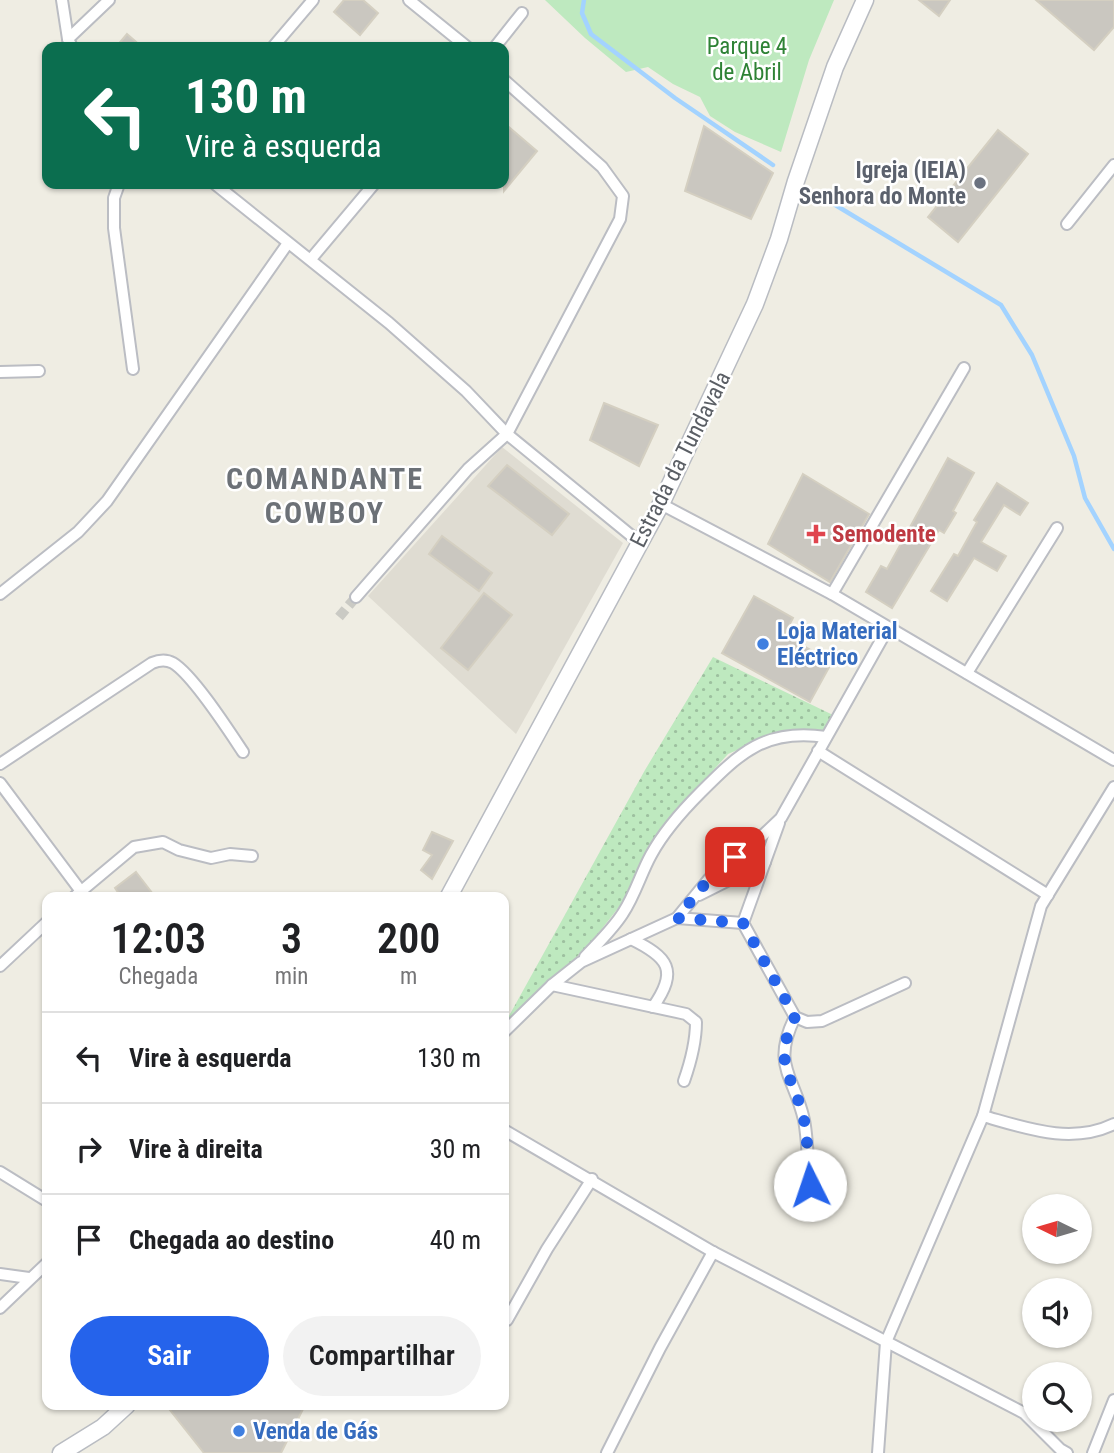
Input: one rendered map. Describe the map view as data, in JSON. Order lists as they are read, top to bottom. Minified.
{"streets":{"main road":["Estrada da Tundavala"]},"districts":["COMANDANTE COWBOY"],"parks":["Parque 4 de Abril"],"places":{"other":["Igreja (IEIA) Senhora do Monte","Loja Material Eléctrico","Venda de Gás"],"health":["Semodente"]},"north":"left","page":{"turn":["130 m","Vire à esquerda"],"eta":["12:03","Chegada","3","min","200","m"],"list":[{"name":"Vire à esquerda","value":"130 m"},{"name":"Vire à direita","value":"30 m"},{"name":"Chegada ao destino","value":"40 m"}],"buttons":["Sair","Compartilhar"]}}
